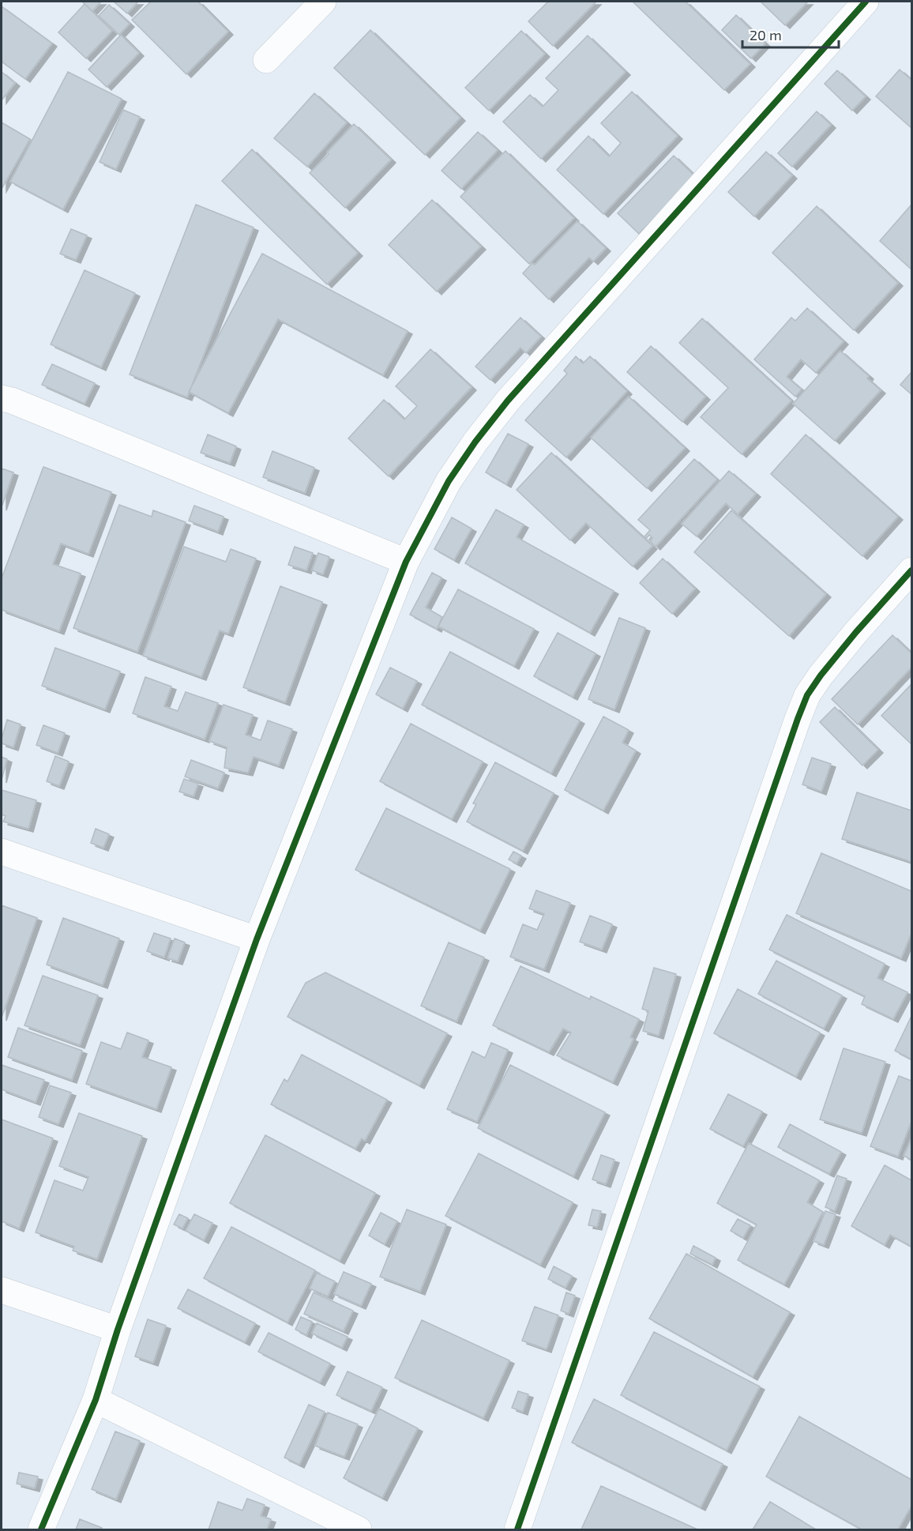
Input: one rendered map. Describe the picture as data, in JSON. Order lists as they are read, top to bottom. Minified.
{"scale_bar":"20 m"}
